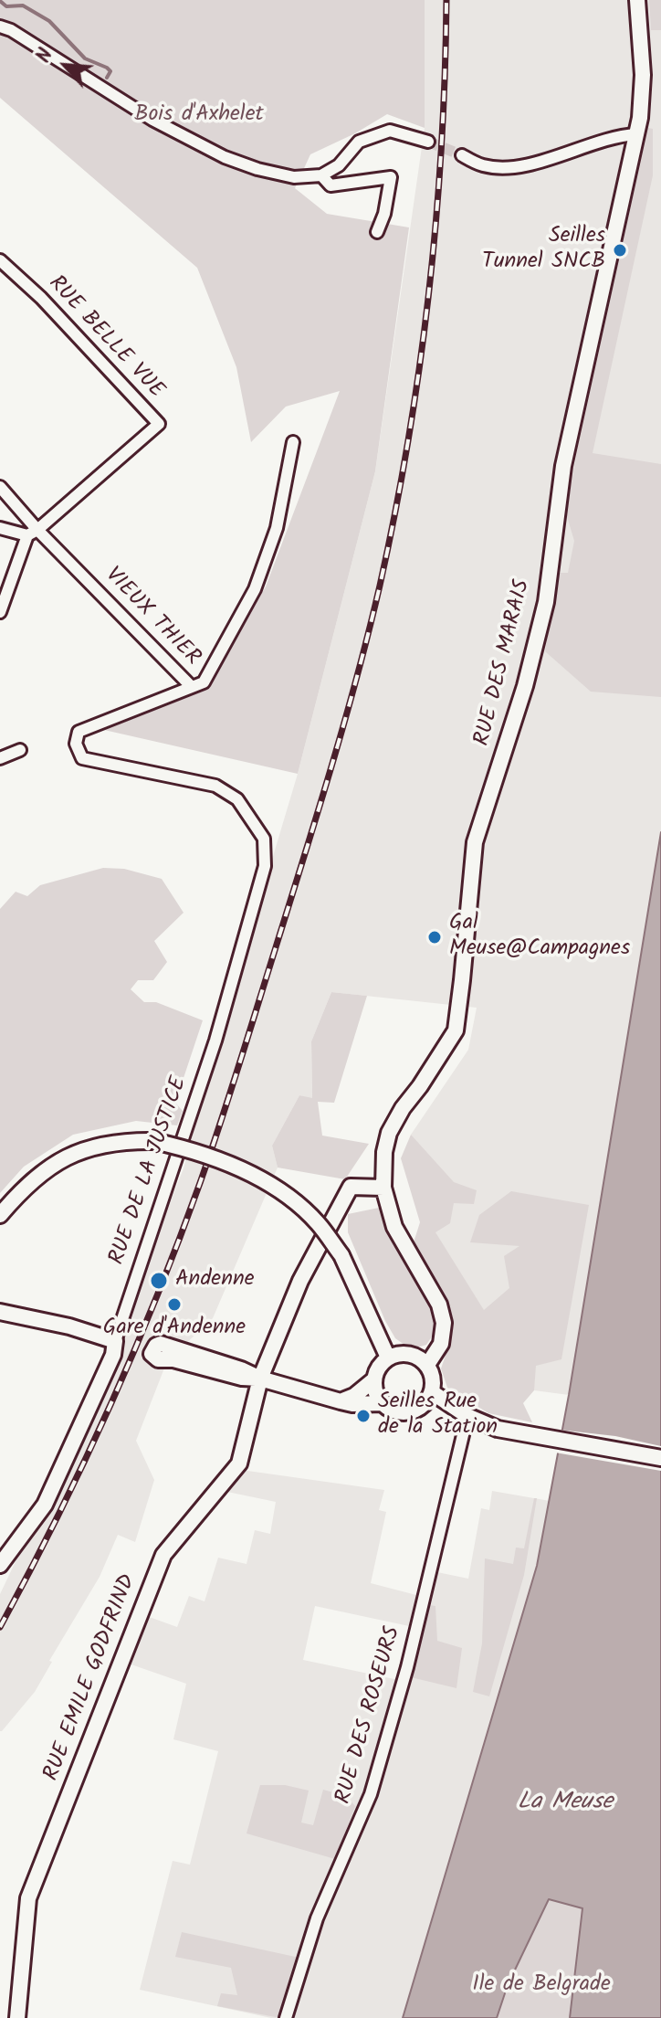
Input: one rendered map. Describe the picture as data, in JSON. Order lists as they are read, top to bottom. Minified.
{"streets":{"main road":["RUE DES MARAIS","RUE DE LA JUSTICE","RUE EMILE GODFRIND"],"street":["RUE BELLE VUE","VIEUX THIER","RUE DES ROSEURS"]},"crossings":[["RUE BELLE VUE","VIEUX THIER"],["VIEUX THIER","RUE DE LA JUSTICE"]],"water":["La Meuse"],"parks":["Bois d'Axhelet","Ile de Belgrade"],"places":["Seilles Tunnel SNCB","Gal Meuse@Campagnes","Andenne","Gare d'Andenne","Seilles Rue de la Station"],"north":"top left"}
